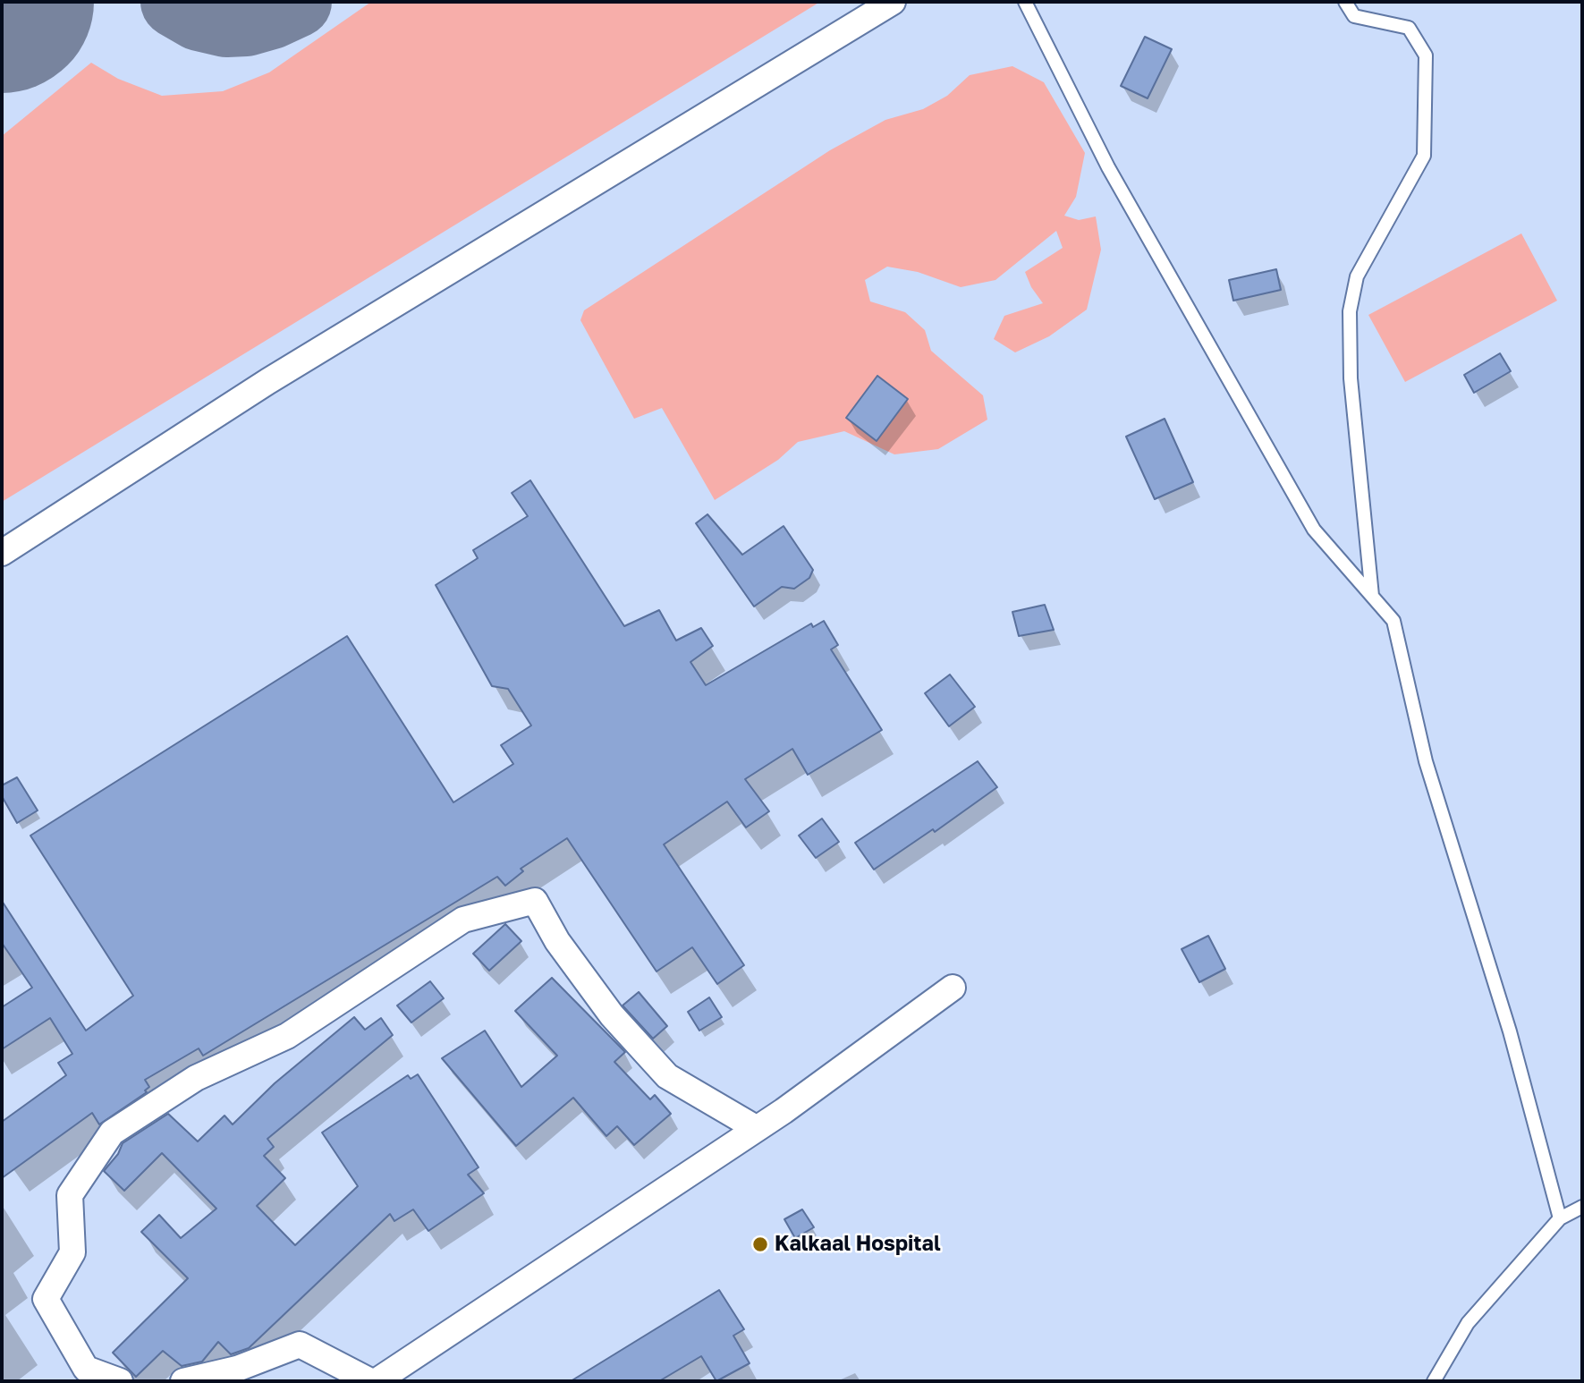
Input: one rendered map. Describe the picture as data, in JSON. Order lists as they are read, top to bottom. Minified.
{"places":["Kalkaal Hospital"]}
